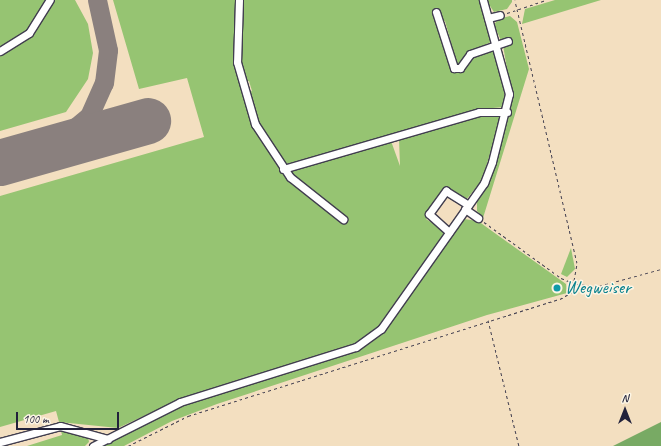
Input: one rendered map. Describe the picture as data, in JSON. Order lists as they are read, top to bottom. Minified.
{"places":["Wegweiser"],"scale_bar":"100 m","north":"top"}
